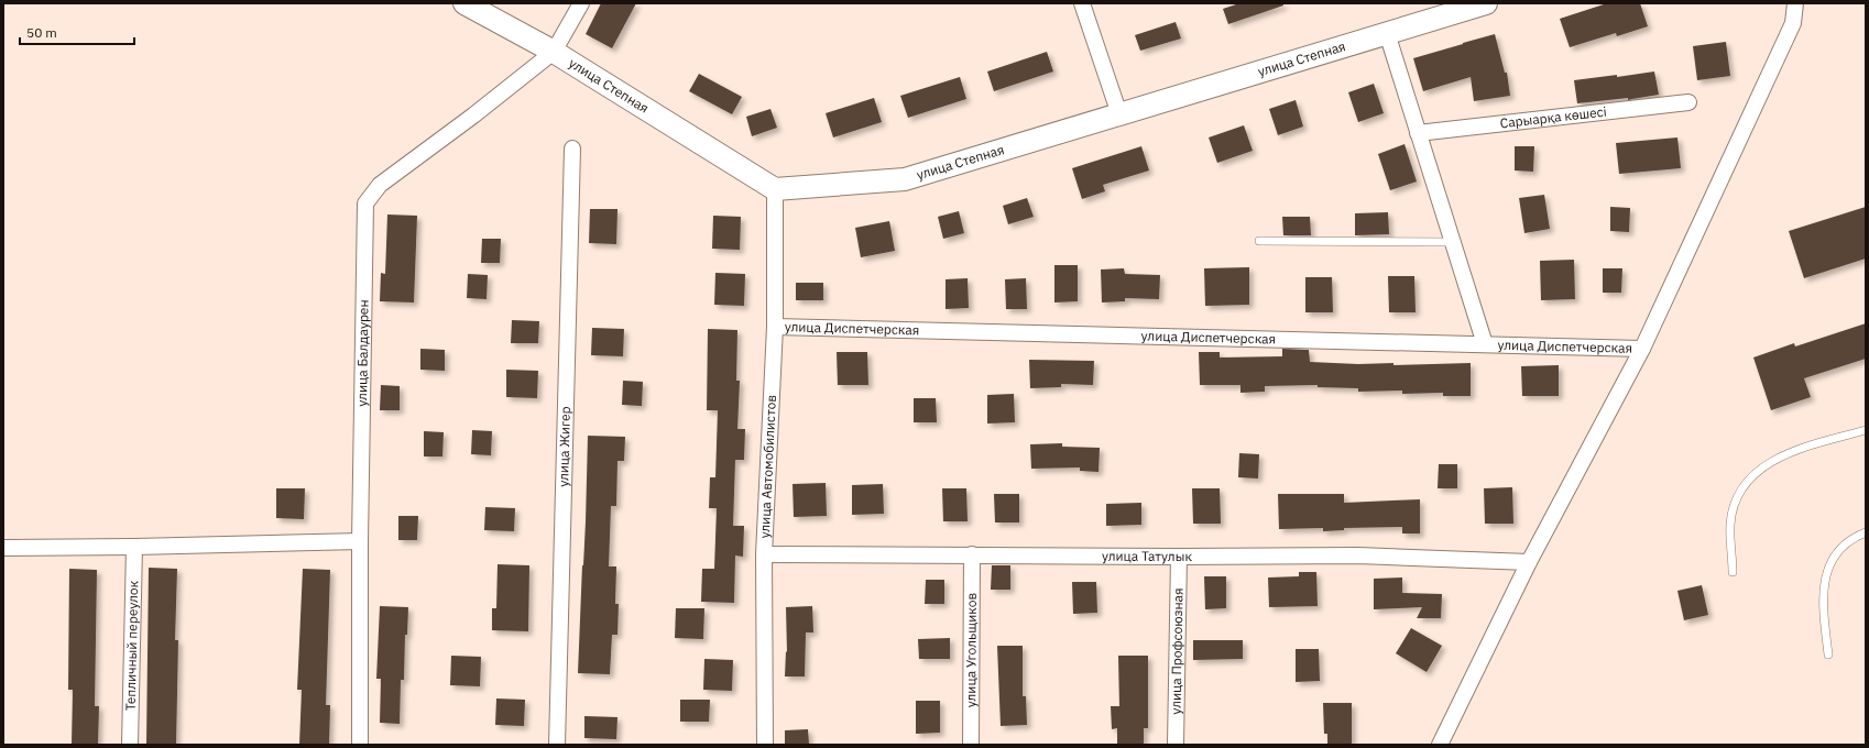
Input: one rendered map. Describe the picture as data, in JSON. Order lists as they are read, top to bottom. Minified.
{"streets":{"street":["улица Степная","Сарыарқа көшесі","улица Диспетчерская","улица Балдаурен","улица Жигер","улица Автомобилистов","улица Татулык","Тепличный переулок","улица Угольщиков","улица Профсоюзная"]},"crossings":[["улица Степная","улица Балдаурен"],["улица Степная","улица Автомобилистов"],["улица Диспетчерская","улица Автомобилистов"],["улица Автомобилистов","улица Татулык"],["улица Татулык","улица Угольщиков"],["улица Татулык","улица Профсоюзная"]],"scale_bar":"50 m"}
